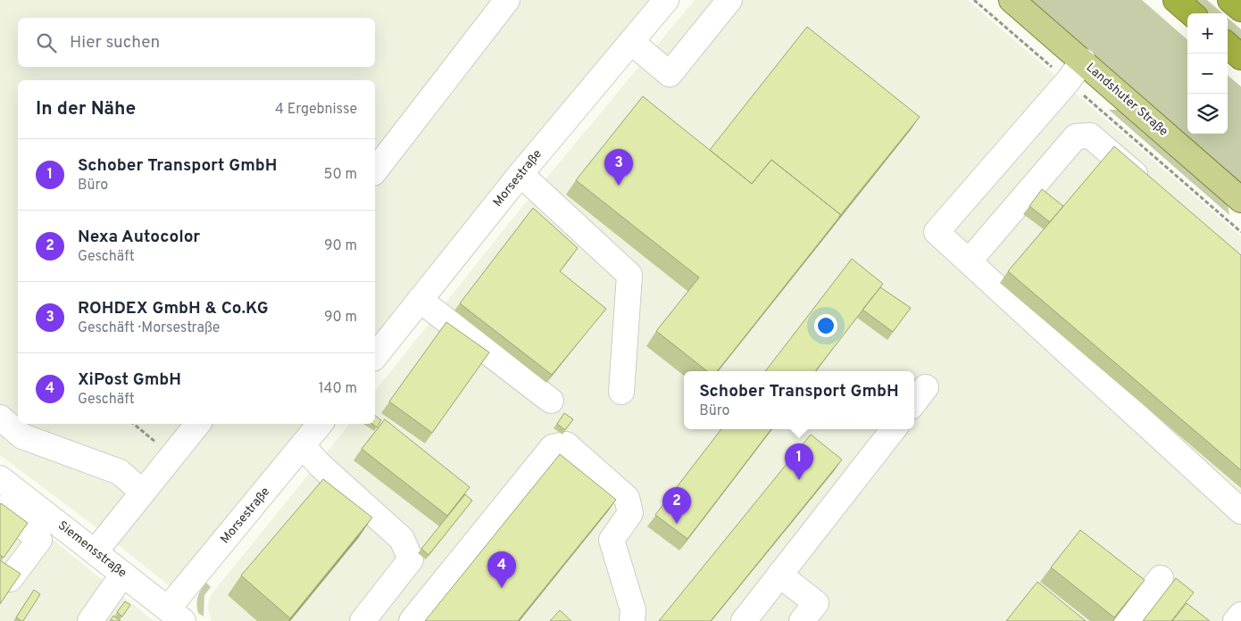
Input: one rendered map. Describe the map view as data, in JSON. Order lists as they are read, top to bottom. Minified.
{"streets":{"main road":["Landshuter Straße"],"street":["Morsestraße","Siemensstraße"]},"crossings":[["Morsestraße","Siemensstraße"]],"page":{"map_buttons":["+","−"],"search":"Hier suchen","heading":["In der Nähe","4 Ergebnisse"],"list":[{"mark":"1","name":"Schober Transport GmbH","note":"Büro","value":"50 m"},{"mark":"2","name":"Nexa Autocolor","note":"Geschäft","value":"90 m"},{"mark":"3","name":"ROHDEX GmbH & Co.KG","note":"Geschäft · Morsestraße","value":"90 m"},{"mark":"4","name":"XiPost GmbH","note":"Geschäft","value":"140 m"}],"pins":["3","1","2","4"],"popup":["Schober Transport GmbH","Büro"]}}
